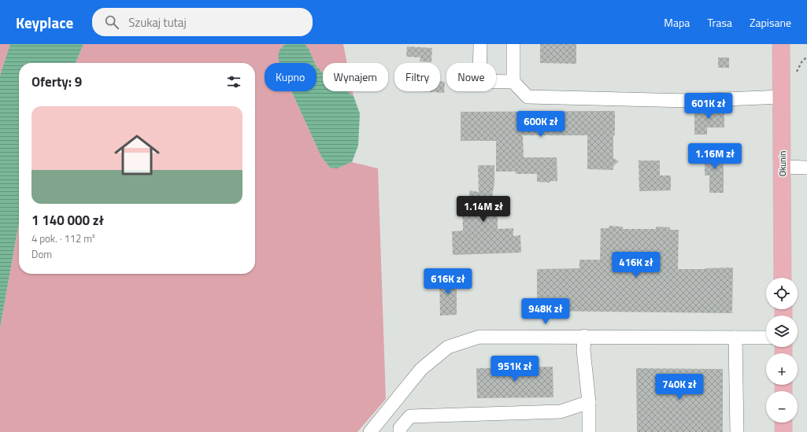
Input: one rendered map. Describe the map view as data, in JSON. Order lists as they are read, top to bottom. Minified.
{"streets":{"main road":["Okunin"]},"page":{"header":"Keyplace","search":"Szukaj tutaj","nav":["Mapa","Trasa","Zapisane"],"chip":["Kupno","Wynajem","Filtry","Nowe"],"heading":"Oferty: 9","price":["601K zł","600K zł","1.16M zł","1.14M zł","416K zł","616K zł","948K zł","951K zł","740K zł"],"list":[{"name":"1 140 000 zł","note":"4 pok. · 112 m² · Dom"}],"map_buttons":["+","−"]}}
